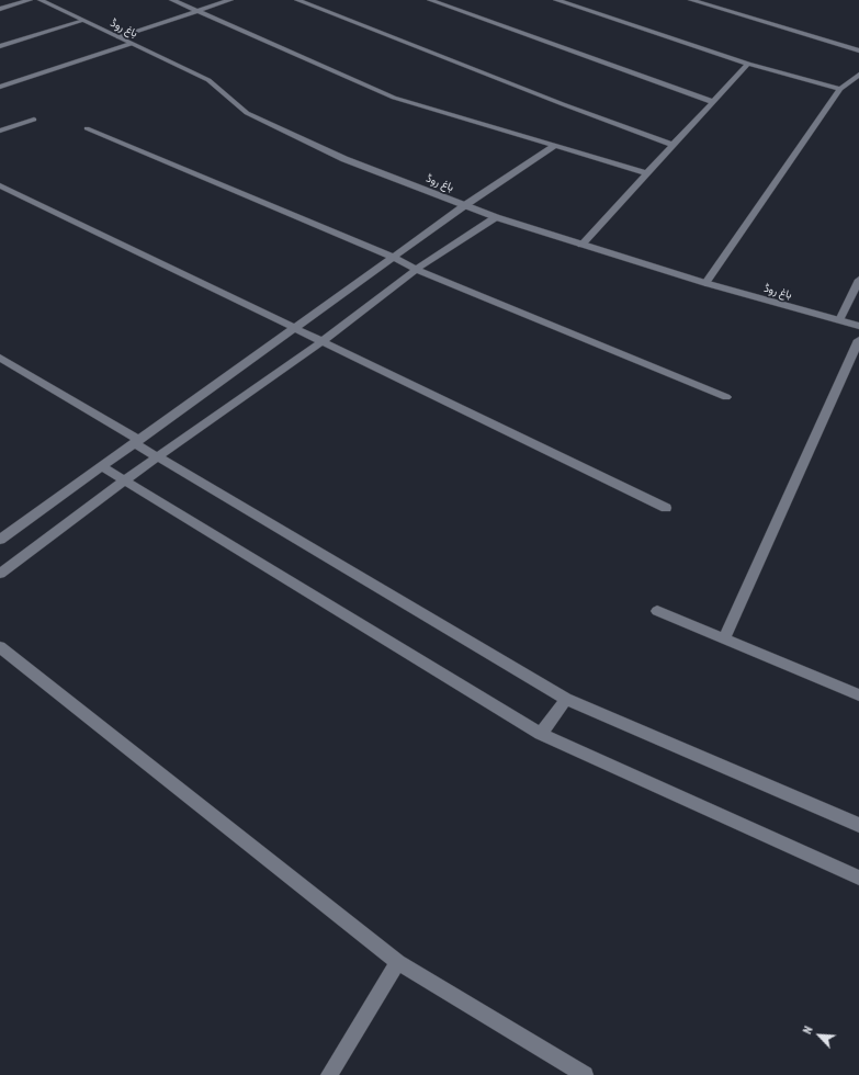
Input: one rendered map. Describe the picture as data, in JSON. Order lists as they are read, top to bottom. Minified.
{"streets":{"street":["باغ روڈ"]},"north":"top left"}
